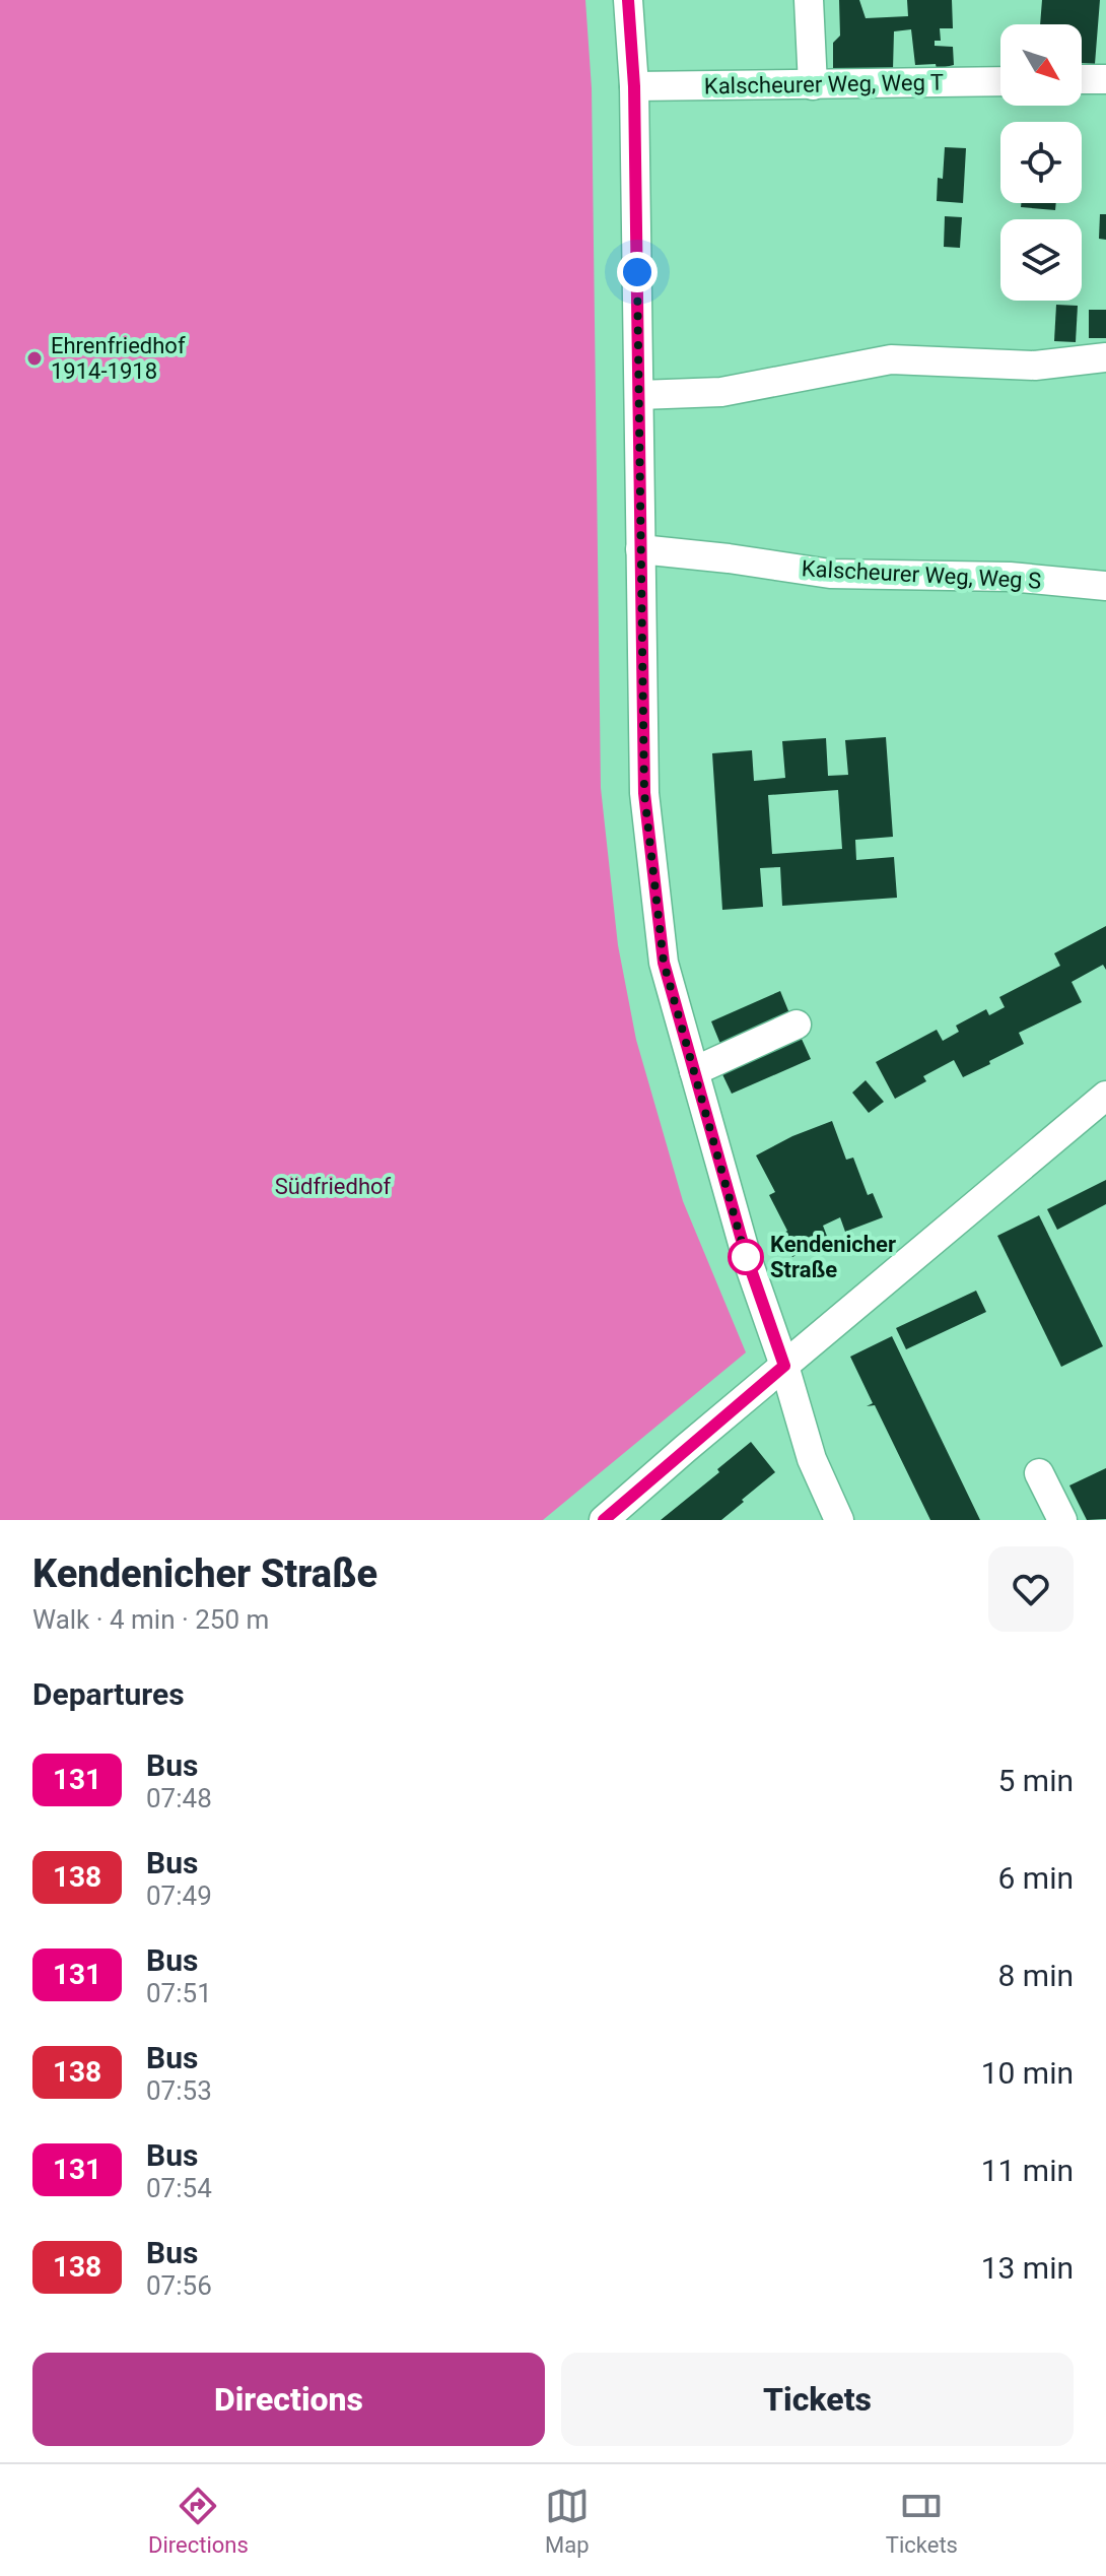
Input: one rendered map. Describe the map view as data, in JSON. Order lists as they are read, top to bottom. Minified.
{"streets":{"street":["Kalscheurer Weg, Weg T","Kalscheurer Weg, Weg S"]},"parks":["Südfriedhof"],"places":["Ehrenfriedhof 1914-1918","Kendenicher Straße"],"lines":["bus line 131"],"north":"bottom right","page":{"heading":[["Kendenicher Straße","Walk · 4 min · 250 m"],"Departures"],"list":[{"mark":"131","name":"Bus","note":"07:48","value":"5 min"},{"mark":"138","name":"Bus","note":"07:49","value":"6 min"},{"mark":"131","name":"Bus","note":"07:51","value":"8 min"},{"mark":"138","name":"Bus","note":"07:53","value":"10 min"},{"mark":"131","name":"Bus","note":"07:54","value":"11 min"},{"mark":"138","name":"Bus","note":"07:56","value":"13 min"}],"buttons":["Directions","Tickets"],"tabs":["Directions","Map","Tickets"]}}
